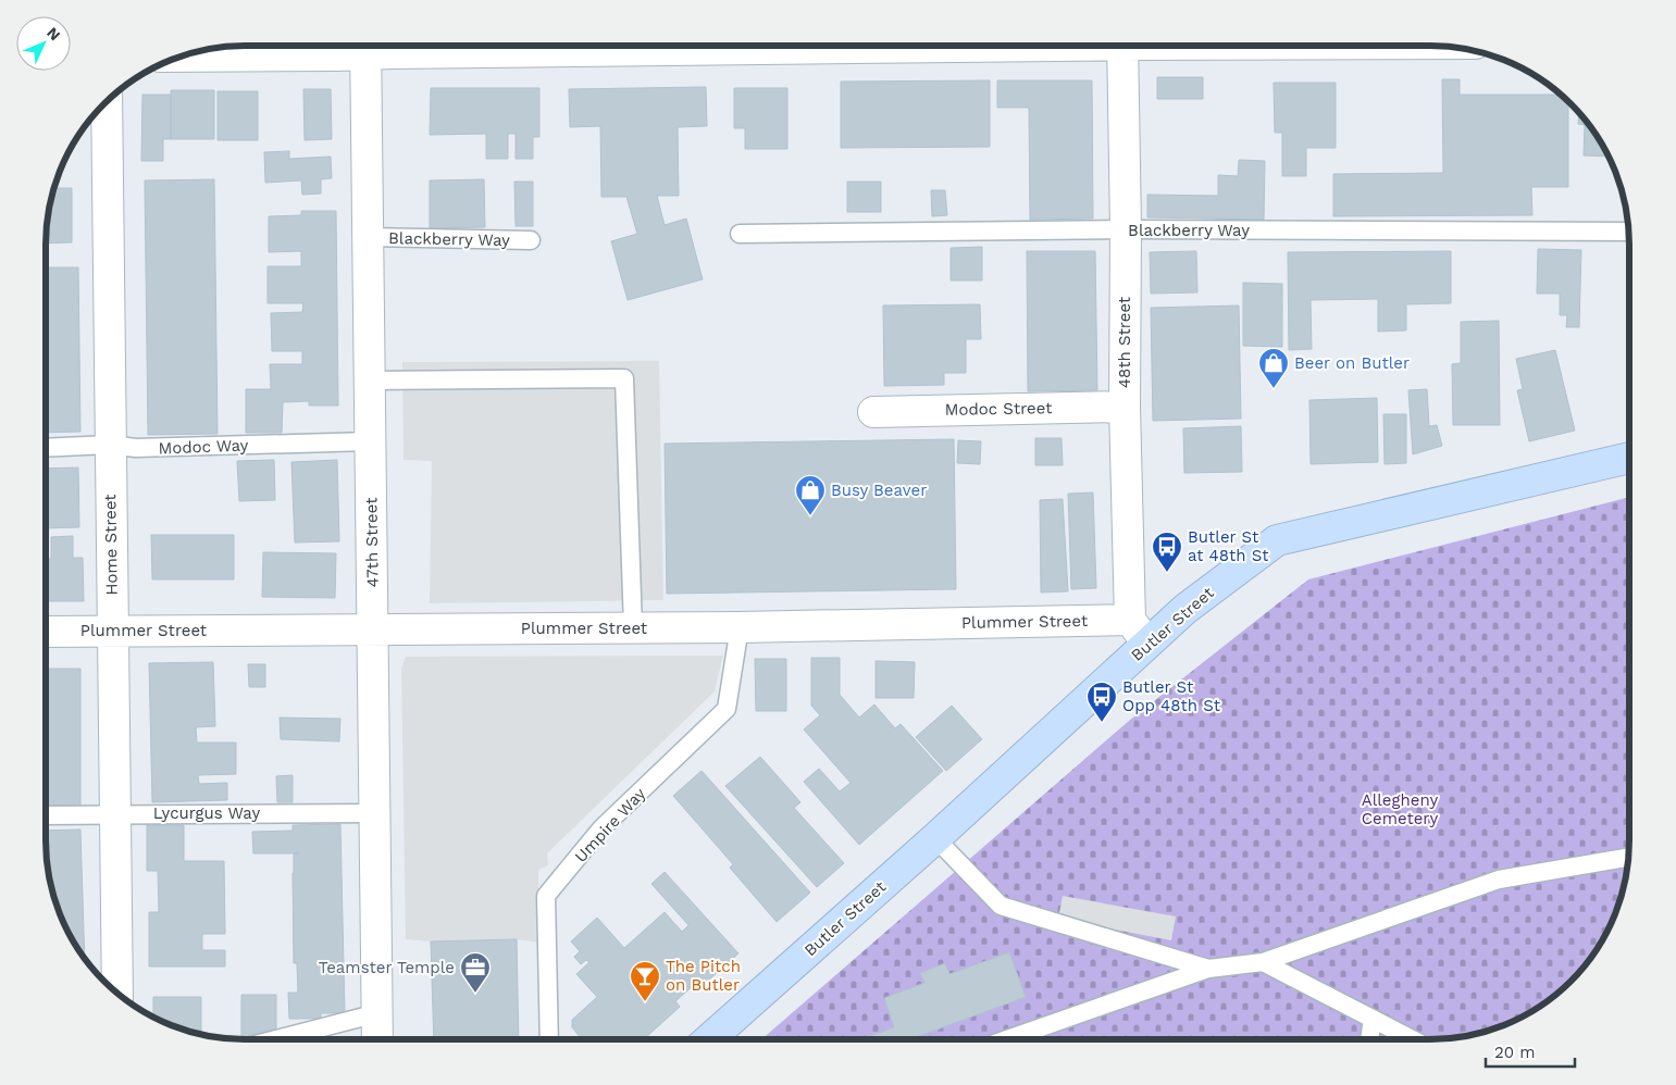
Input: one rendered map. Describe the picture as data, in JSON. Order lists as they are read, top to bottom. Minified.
{"streets":{"main road":["Butler Street"],"street":["48th Street","Modoc Street","47th Street","Home Street","Plummer Street"],"lane":["Blackberry Way","Modoc Way","Lycurgus Way","Umpire Way"]},"crossings":[["Blackberry Way","48th Street"],["Blackberry Way","47th Street"],["48th Street","Modoc Street"],["48th Street","Plummer Street"],["Modoc Way","47th Street"],["Modoc Way","Home Street"],["47th Street","Plummer Street"],["47th Street","Lycurgus Way"],["Home Street","Plummer Street"],["Home Street","Lycurgus Way"],["Plummer Street","Umpire Way"]],"parks":["Allegheny Cemetery"],"places":{"shop":["Beer on Butler","Busy Beaver"],"bus stop":["Butler St at 48th St","Butler St Opp 48th St"],"office":["Teamster Temple"],"bar":["The Pitch on Butler"]},"scale_bar":"20 m","north":"top right"}
